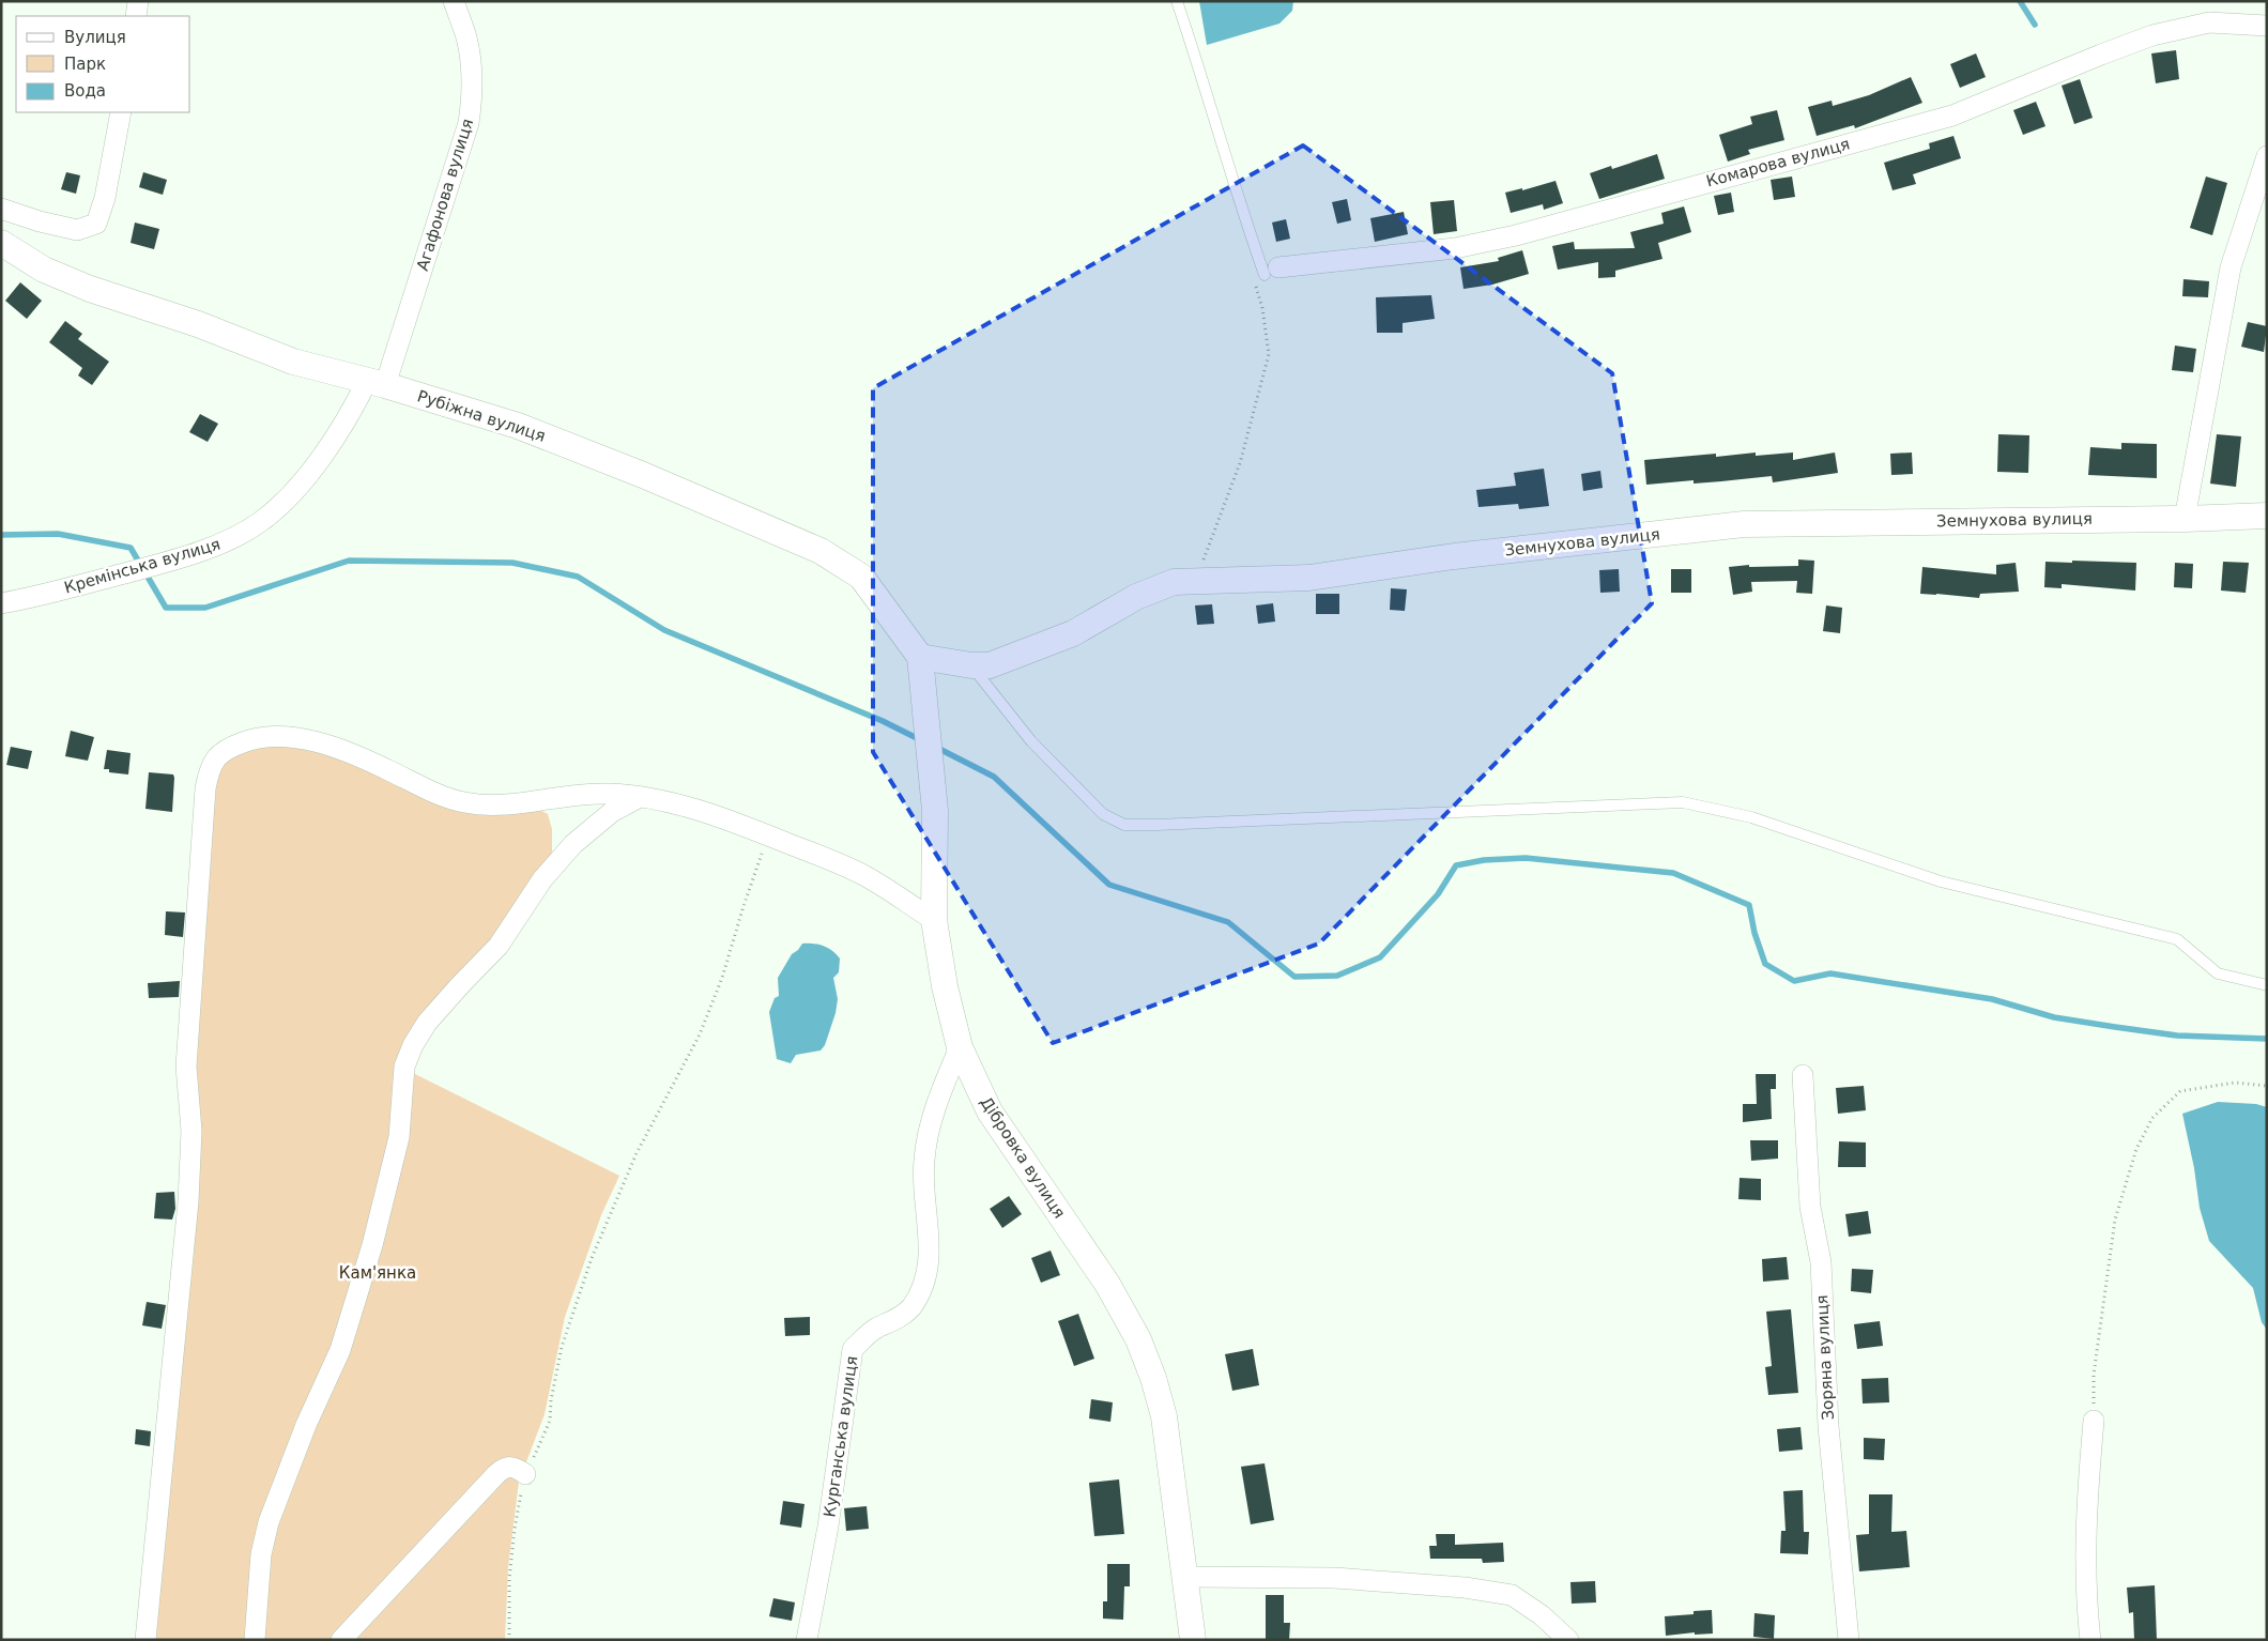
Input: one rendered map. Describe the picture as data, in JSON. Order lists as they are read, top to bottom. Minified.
{"streets":{"street":["Комарова вулиця","Агафонова вулиця","Рубіжна вулиця","Земнухова вулиця","Кремінська вулиця","Дібровка вулиця","Зоряна вулиця","Курганська вулиця"]},"crossings":[["Агафонова вулиця","Рубіжна вулиця"],["Агафонова вулиця","Кремінська вулиця"],["Рубіжна вулиця","Земнухова вулиця"],["Рубіжна вулиця","Кремінська вулиця"],["Рубіжна вулиця","Дібровка вулиця"],["Земнухова вулиця","Дібровка вулиця"],["Дібровка вулиця","Курганська вулиця"]],"parks":["Кам'янка"],"legend":["Вулиця","Парк","Вода"]}
